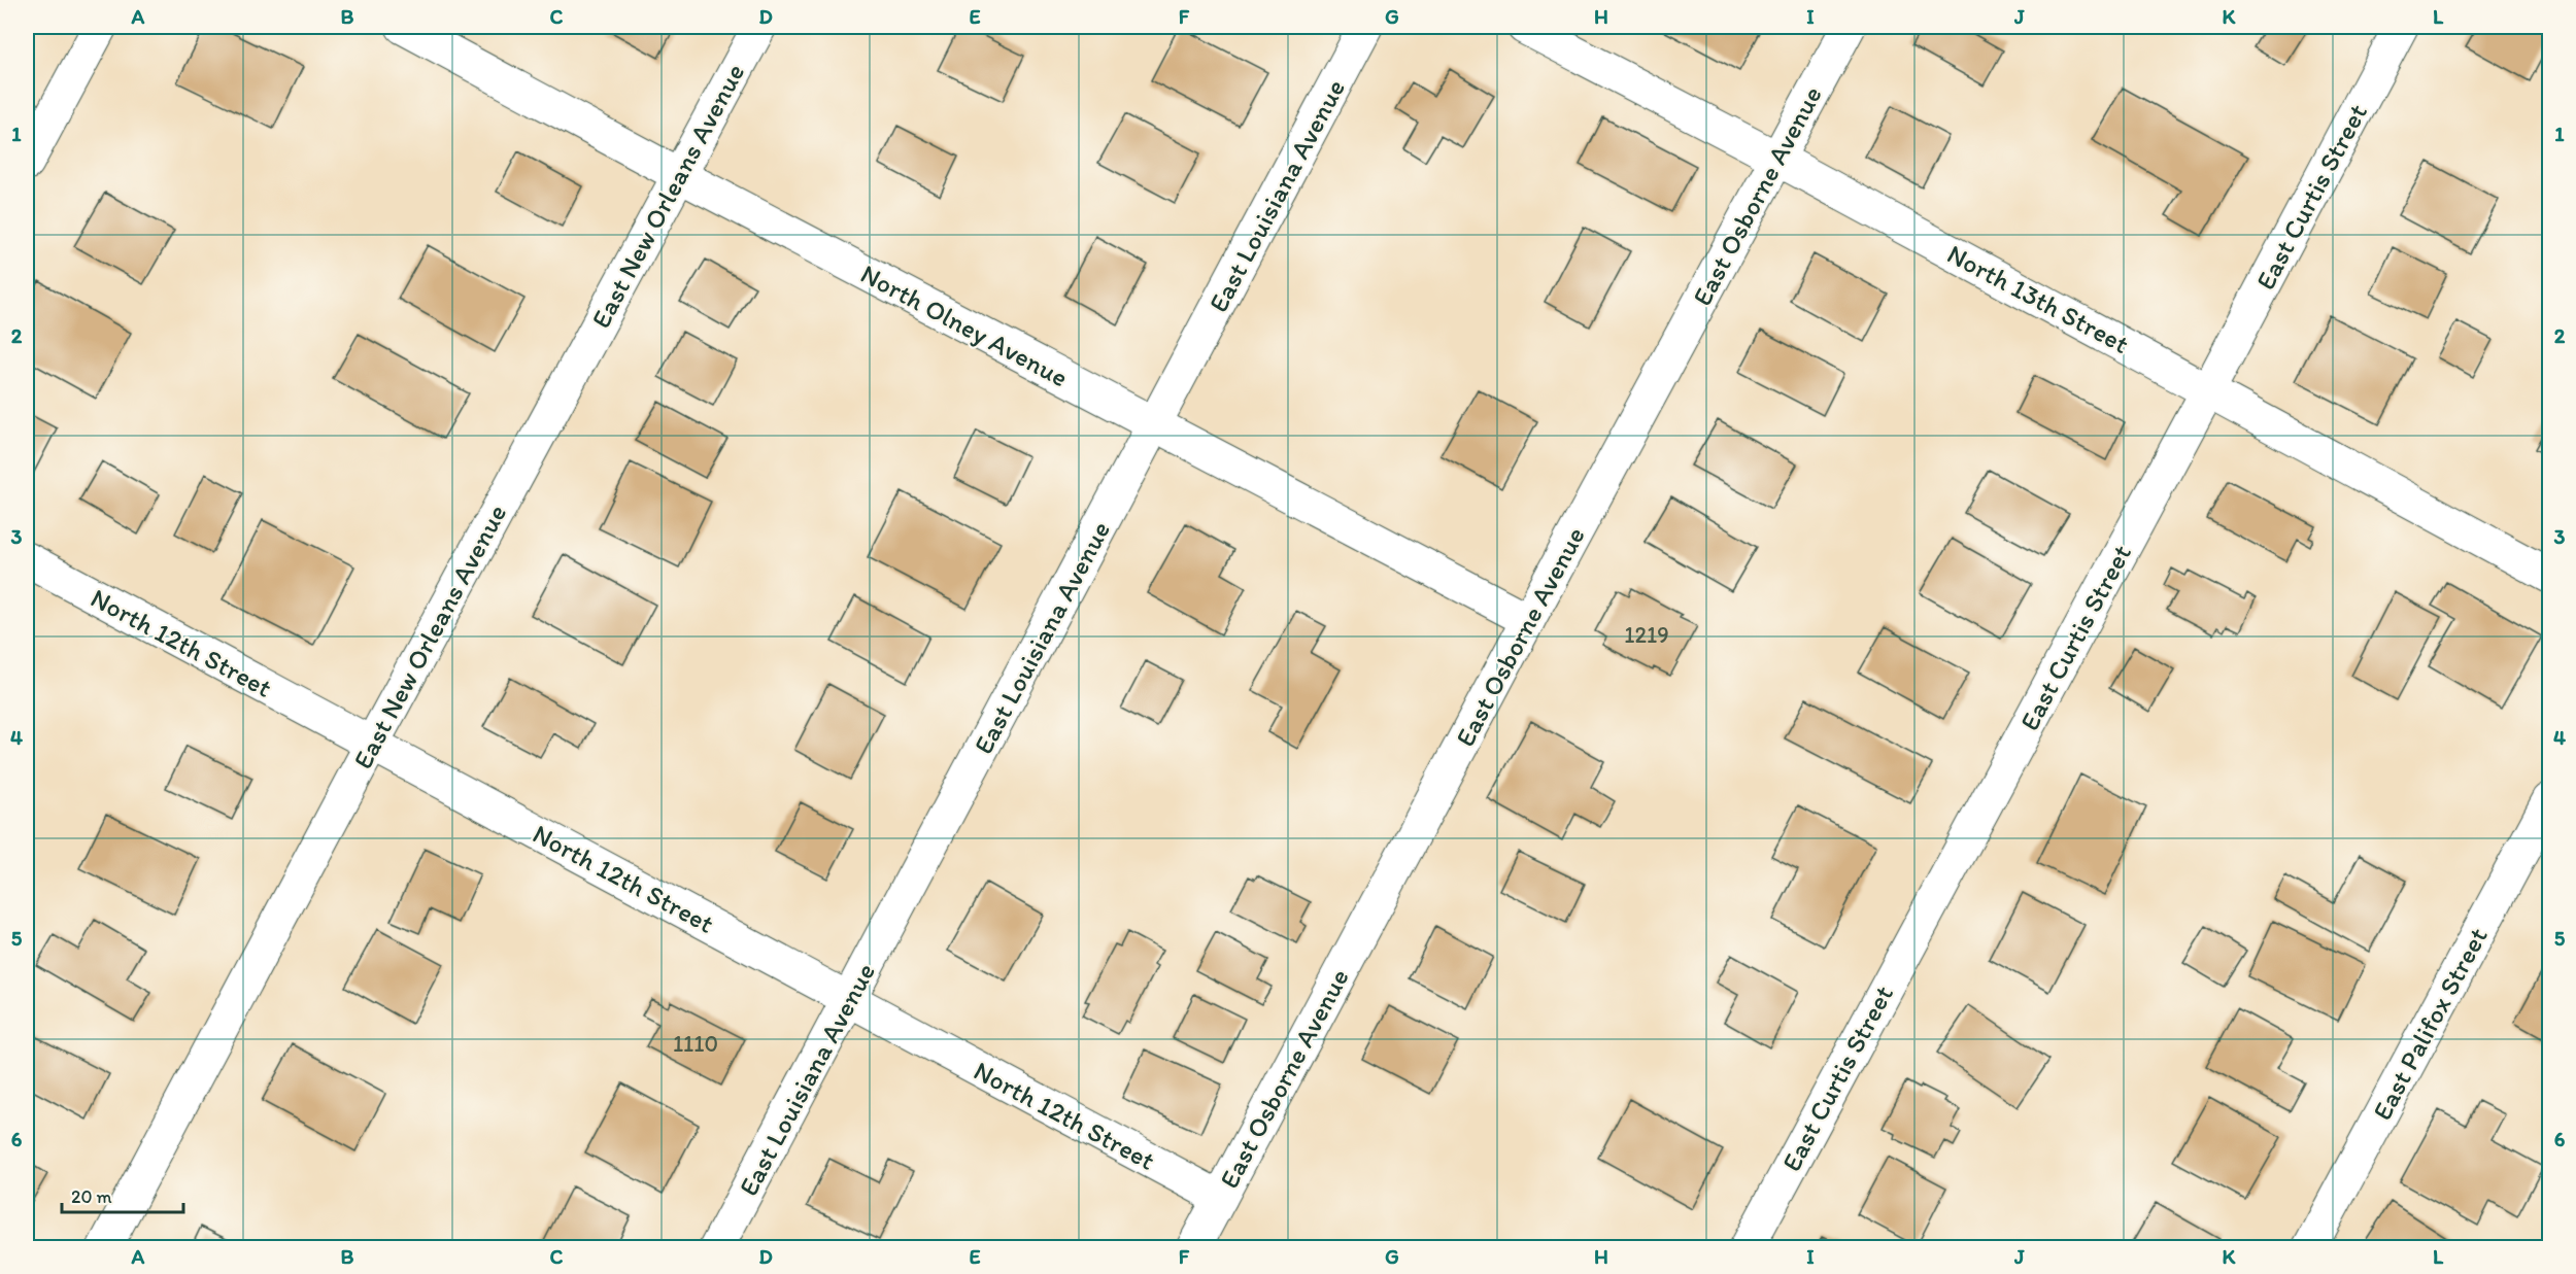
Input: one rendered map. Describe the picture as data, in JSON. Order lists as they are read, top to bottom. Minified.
{"streets":{"street":["East New Orleans Avenue","East Louisiana Avenue","East Osborne Avenue","East Curtis Street","North 13th Street","North Olney Avenue","North 12th Street","East Palifox Street"]},"crossings":[["East New Orleans Avenue","North Olney Avenue"],["East New Orleans Avenue","North 12th Street"],["East Louisiana Avenue","North Olney Avenue"],["East Louisiana Avenue","North 12th Street"],["East Osborne Avenue","North 13th Street"],["East Osborne Avenue","North Olney Avenue"],["East Osborne Avenue","North 12th Street"],["East Curtis Street","North 13th Street"]],"house_numbers":["1219","1110"],"scale_bar":"20 m","grid":{"columns":["A","B","C","D","E","F","G","H","I","J","K","L"],"rows":["1","2","3","4","5","6"]}}
